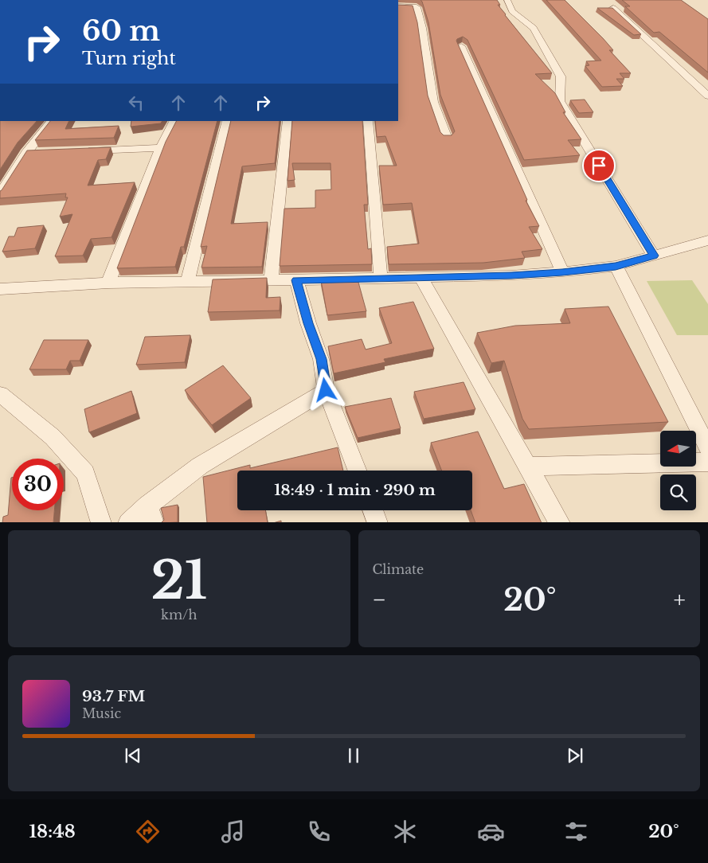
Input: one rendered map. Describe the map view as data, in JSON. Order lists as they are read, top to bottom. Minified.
{"north":"left","page":{"turn":["60 m","Turn right"],"limit":"30","trip":"18:49 · 1 min · 290 m","tile":[["21","km/h"],"Climate"],"heat":["−","20°","+"],"song":["93.7 FM","Music"],"tabs":["18:48","20°"]}}
